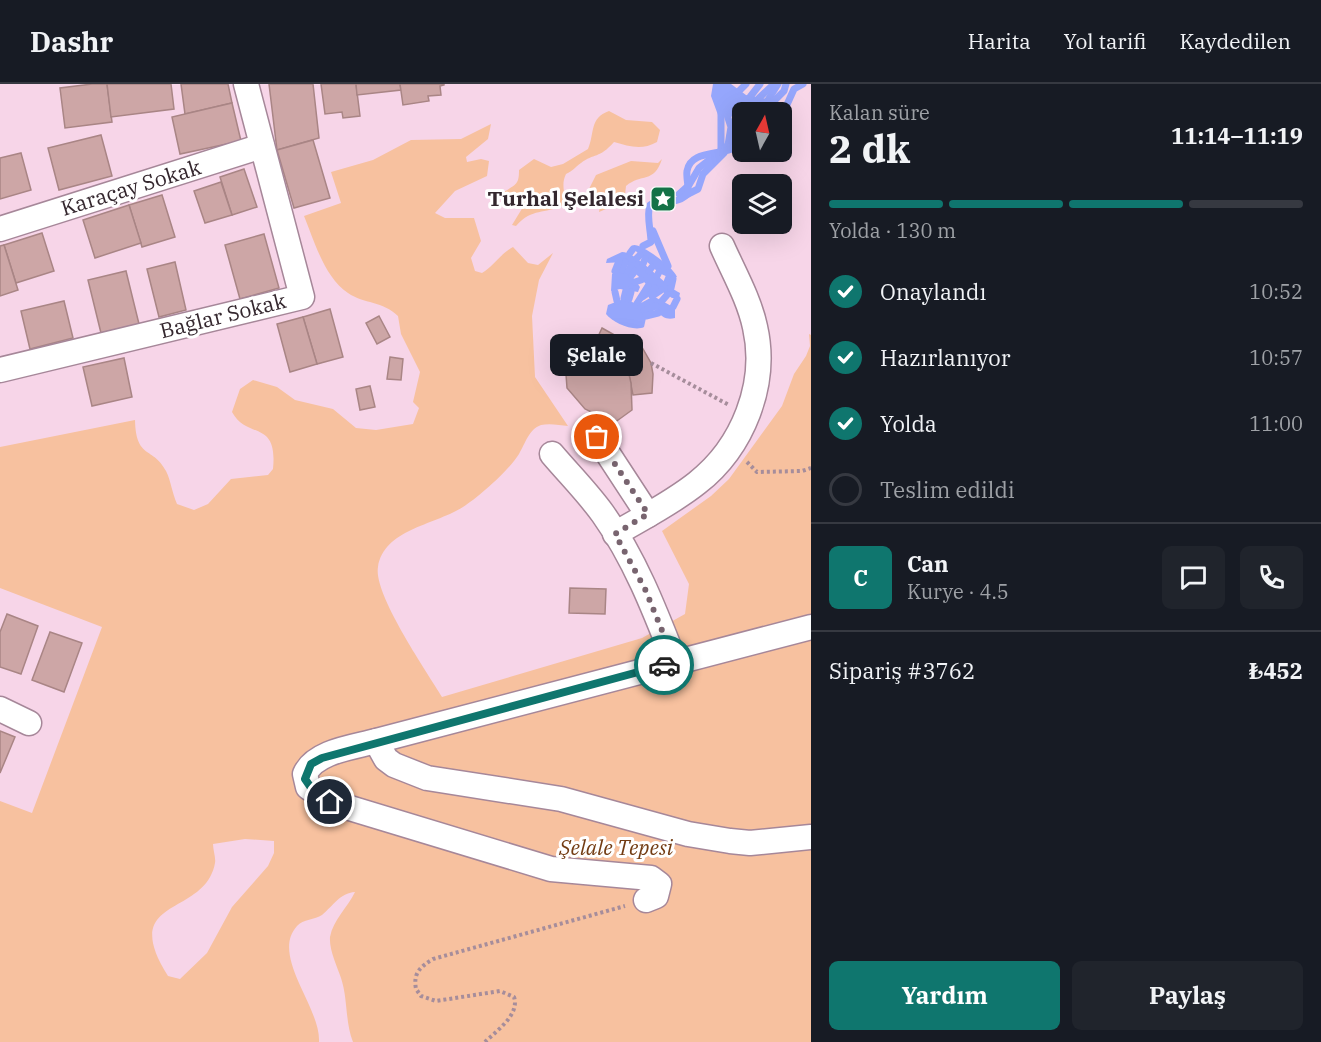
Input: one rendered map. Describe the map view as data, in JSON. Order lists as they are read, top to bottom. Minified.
{"streets":{"street":["Karaçay Sokak","Bağlar Sokak"]},"crossings":[["Karaçay Sokak","Bağlar Sokak"]],"parks":["Şelale Tepesi"],"places":{"place":["Turhal Şelalesi"],"other":["Şelale"]},"north":"top","page":{"header":"Dashr","nav":["Harita","Yol tarifi","Kaydedilen"],"heading":["2 dk","Kalan süre","11:14–11:19"],"panel":["Can","Kurye · 4.5","Sipariş #3762","₺452"],"bar":"Yolda · 130 m","list":[["Onaylandı","10:52"],["Hazırlanıyor","10:57"],["Yolda","11:00"],"Teslim edildi"],"bubble":"Şelale","round":"C","buttons":["Yardım","Paylaş"]}}
